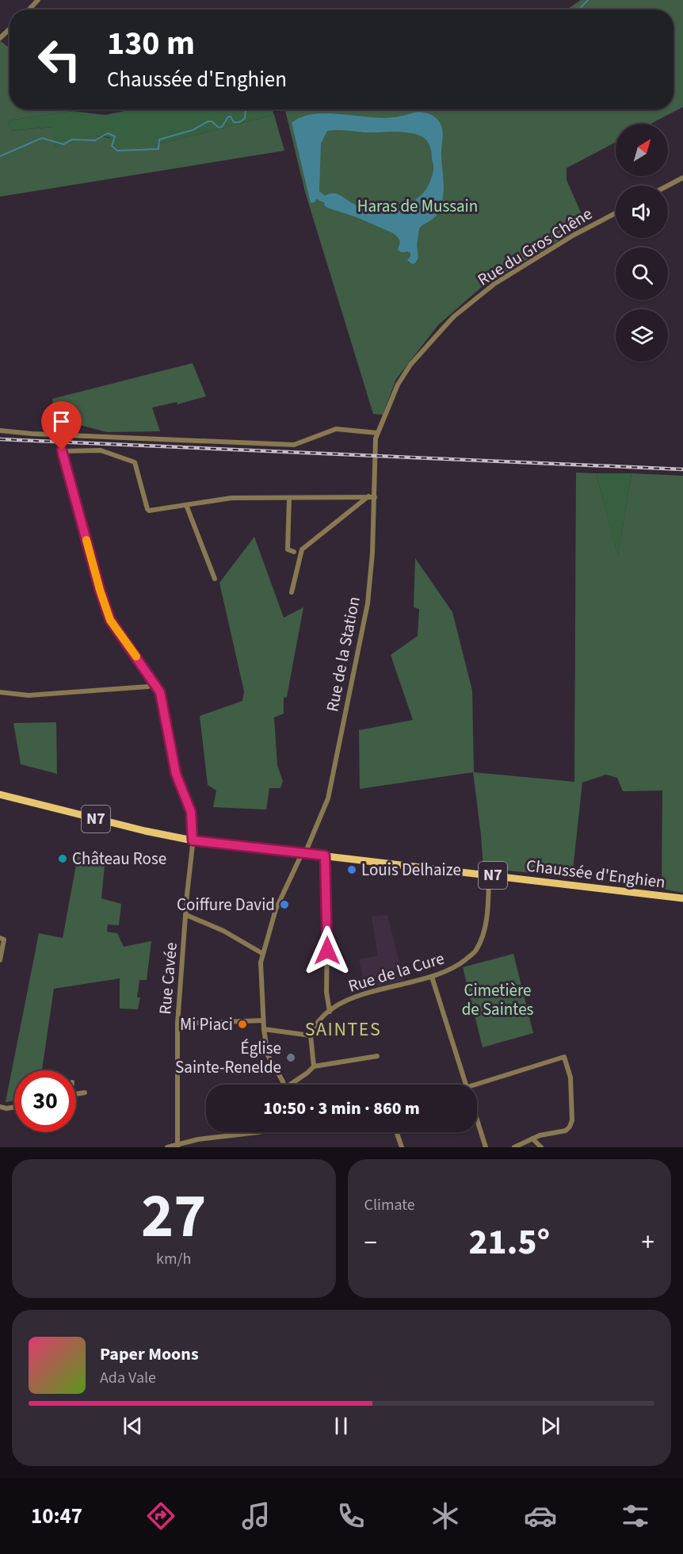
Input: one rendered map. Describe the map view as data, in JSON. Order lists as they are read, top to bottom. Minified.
{"streets":{"main road":["N7","Chaussée d'Enghien"],"street":["Rue du Gros Chêne","Rue de la Station","Rue de la Cure","Rue Cavée"]},"crossings":[["Rue du Gros Chêne","Rue de la Station"],["Rue de la Station","Chaussée d'Enghien"],["Chaussée d'Enghien","Rue de la Cure"],["Chaussée d'Enghien","Rue Cavée"]],"districts":["SAINTES"],"parks":["Haras de Mussain","Cimetière de Saintes"],"places":["Château Rose","Louis Delhaize","Coiffure David","Mi Piaci","Église Sainte-Renelde"],"north":"top right","page":{"turn":["130 m","Chaussée d'Enghien"],"limit":"30","trip":"10:50 · 3 min · 860 m","tile":[["27","km/h"],"Climate"],"heat":["−","21.5°","+"],"song":["Paper Moons","Ada Vale"],"tabs":"10:47"}}
